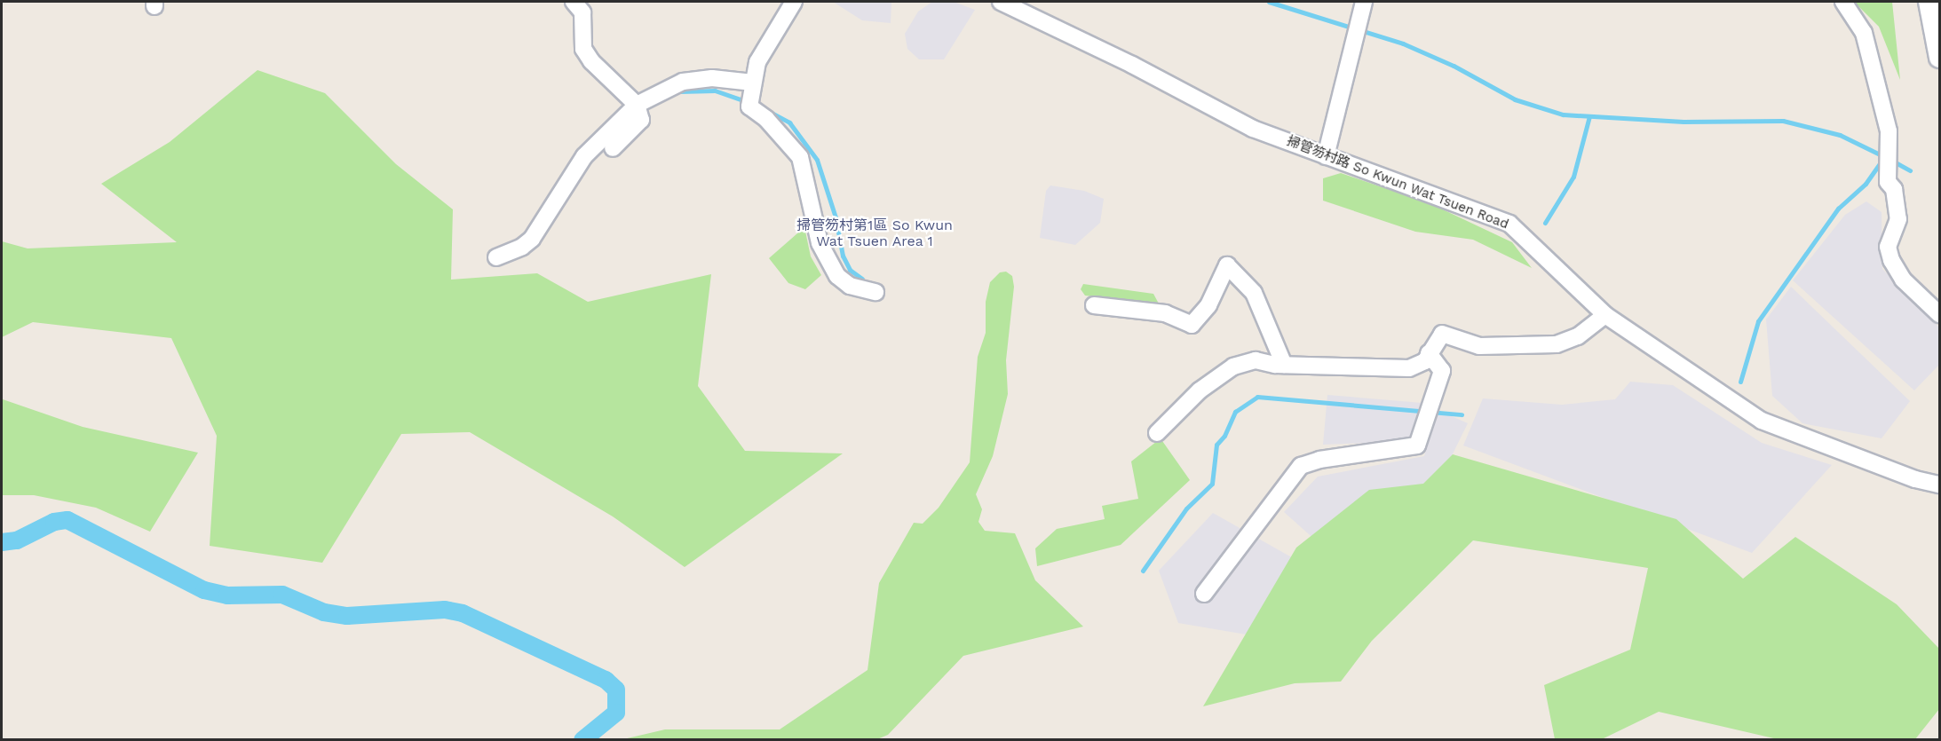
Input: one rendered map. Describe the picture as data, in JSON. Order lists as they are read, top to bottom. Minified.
{"streets":{"street":["掃管笏村路 So Kwun Wat Tsuen Road"]},"districts":["掃管笏村第1區 So Kwun Wat Tsuen Area 1"]}
